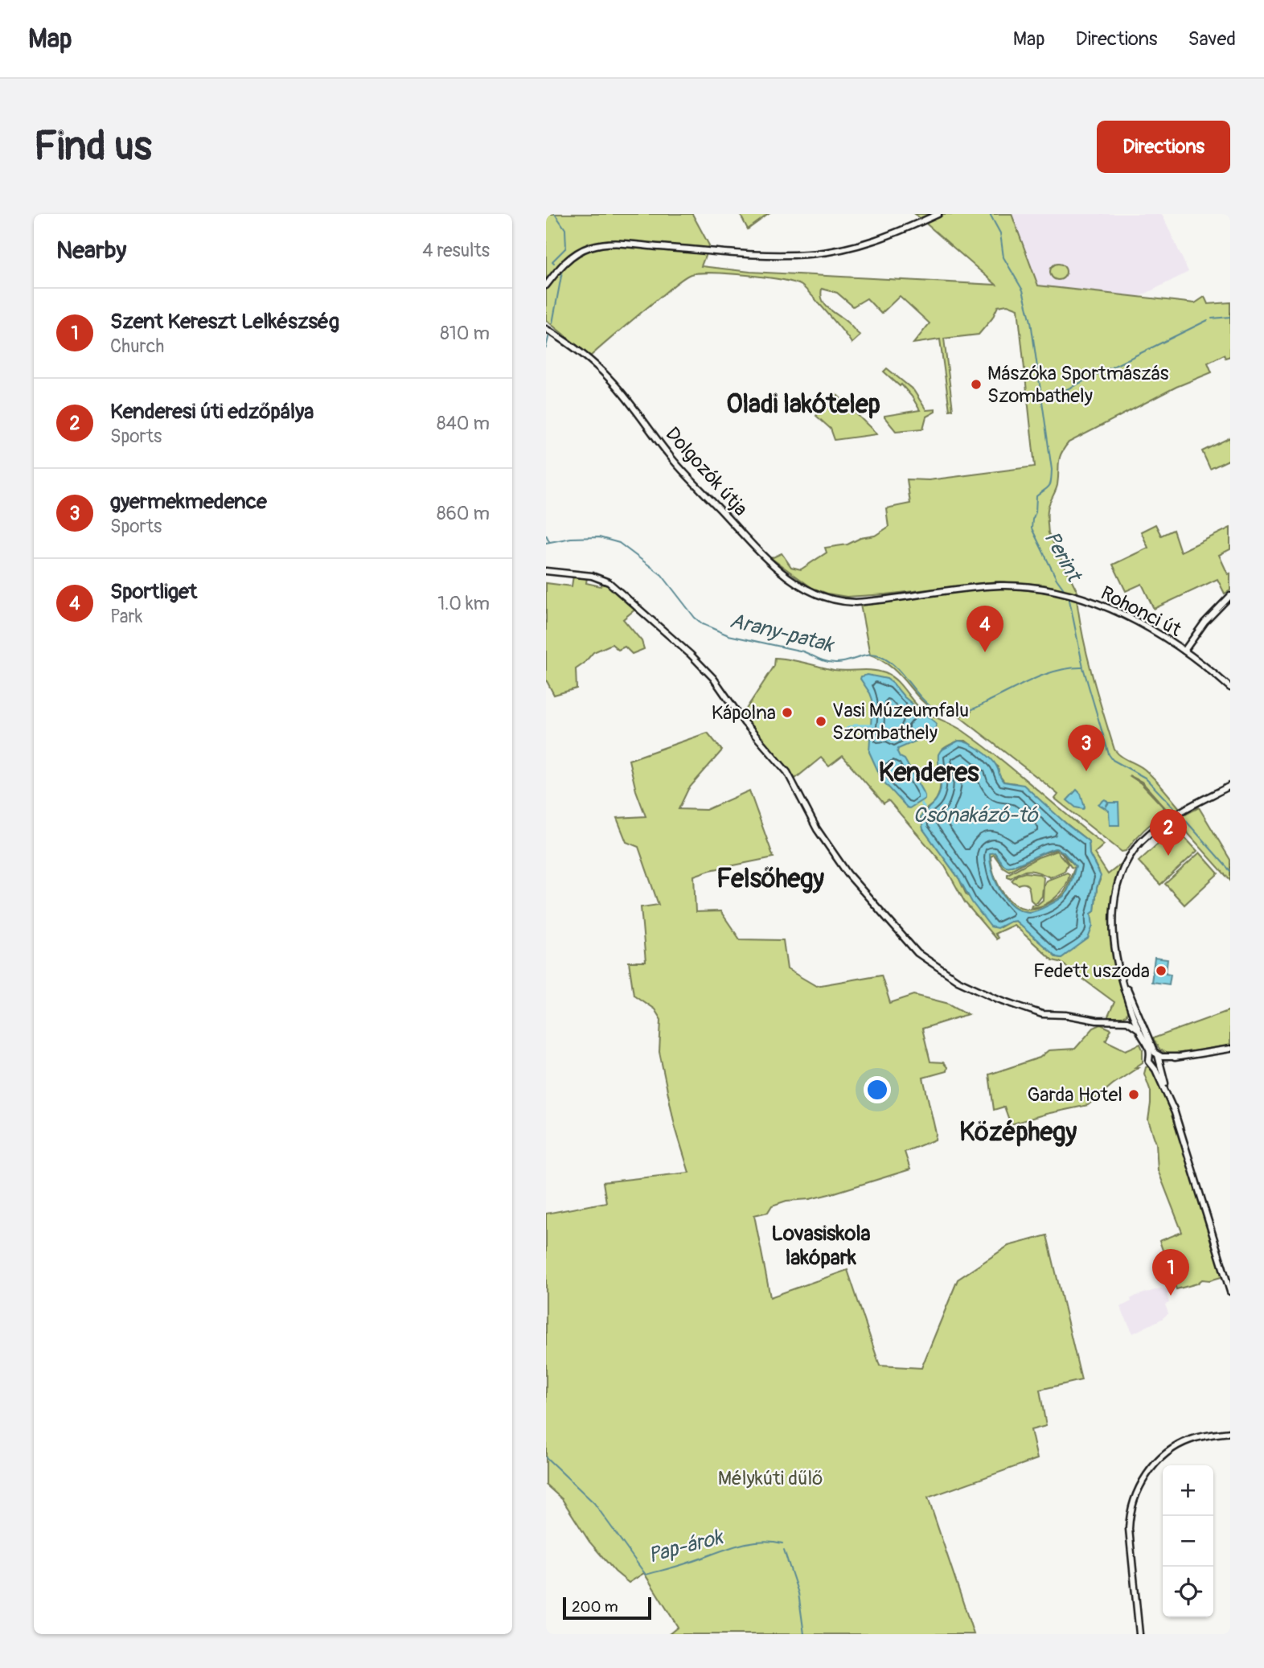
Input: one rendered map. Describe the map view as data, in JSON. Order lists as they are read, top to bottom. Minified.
{"streets":{"street":["Dolgozók útja","Rohonci út"]},"crossings":[["Dolgozók útja","Rohonci út"]],"districts":["Oladi lakótelep","Kenderes","Felsőhegy","Középhegy","Lovasiskola lakópark"],"water":["Perint","Arany-patak","Csónakázó-tó","Pap-árok"],"parks":["Mélykúti dűlő"],"places":["Mászóka Sportmászás Szombathely","Kápolna","Vasi Múzeumfalu Szombathely","Fedett uszoda","Garda Hotel"],"scale_bar":"200 m","page":{"header":"Map","nav":["Map","Directions","Saved"],"buttons":"Directions","title":"Find us","heading":["Nearby","4 results"],"list":[{"mark":"1","name":"Szent Kereszt Lelkészség","note":"Church","value":"810 m"},{"mark":"2","name":"Kenderesi úti edzőpálya","note":"Sports","value":"840 m"},{"mark":"3","name":"gyermekmedence","note":"Sports","value":"860 m"},{"mark":"4","name":"Sportliget","note":"Park","value":"1.0 km"}],"pins":["4","3","2","1"],"map_buttons":["+","−"],"scale":"200 m"}}
